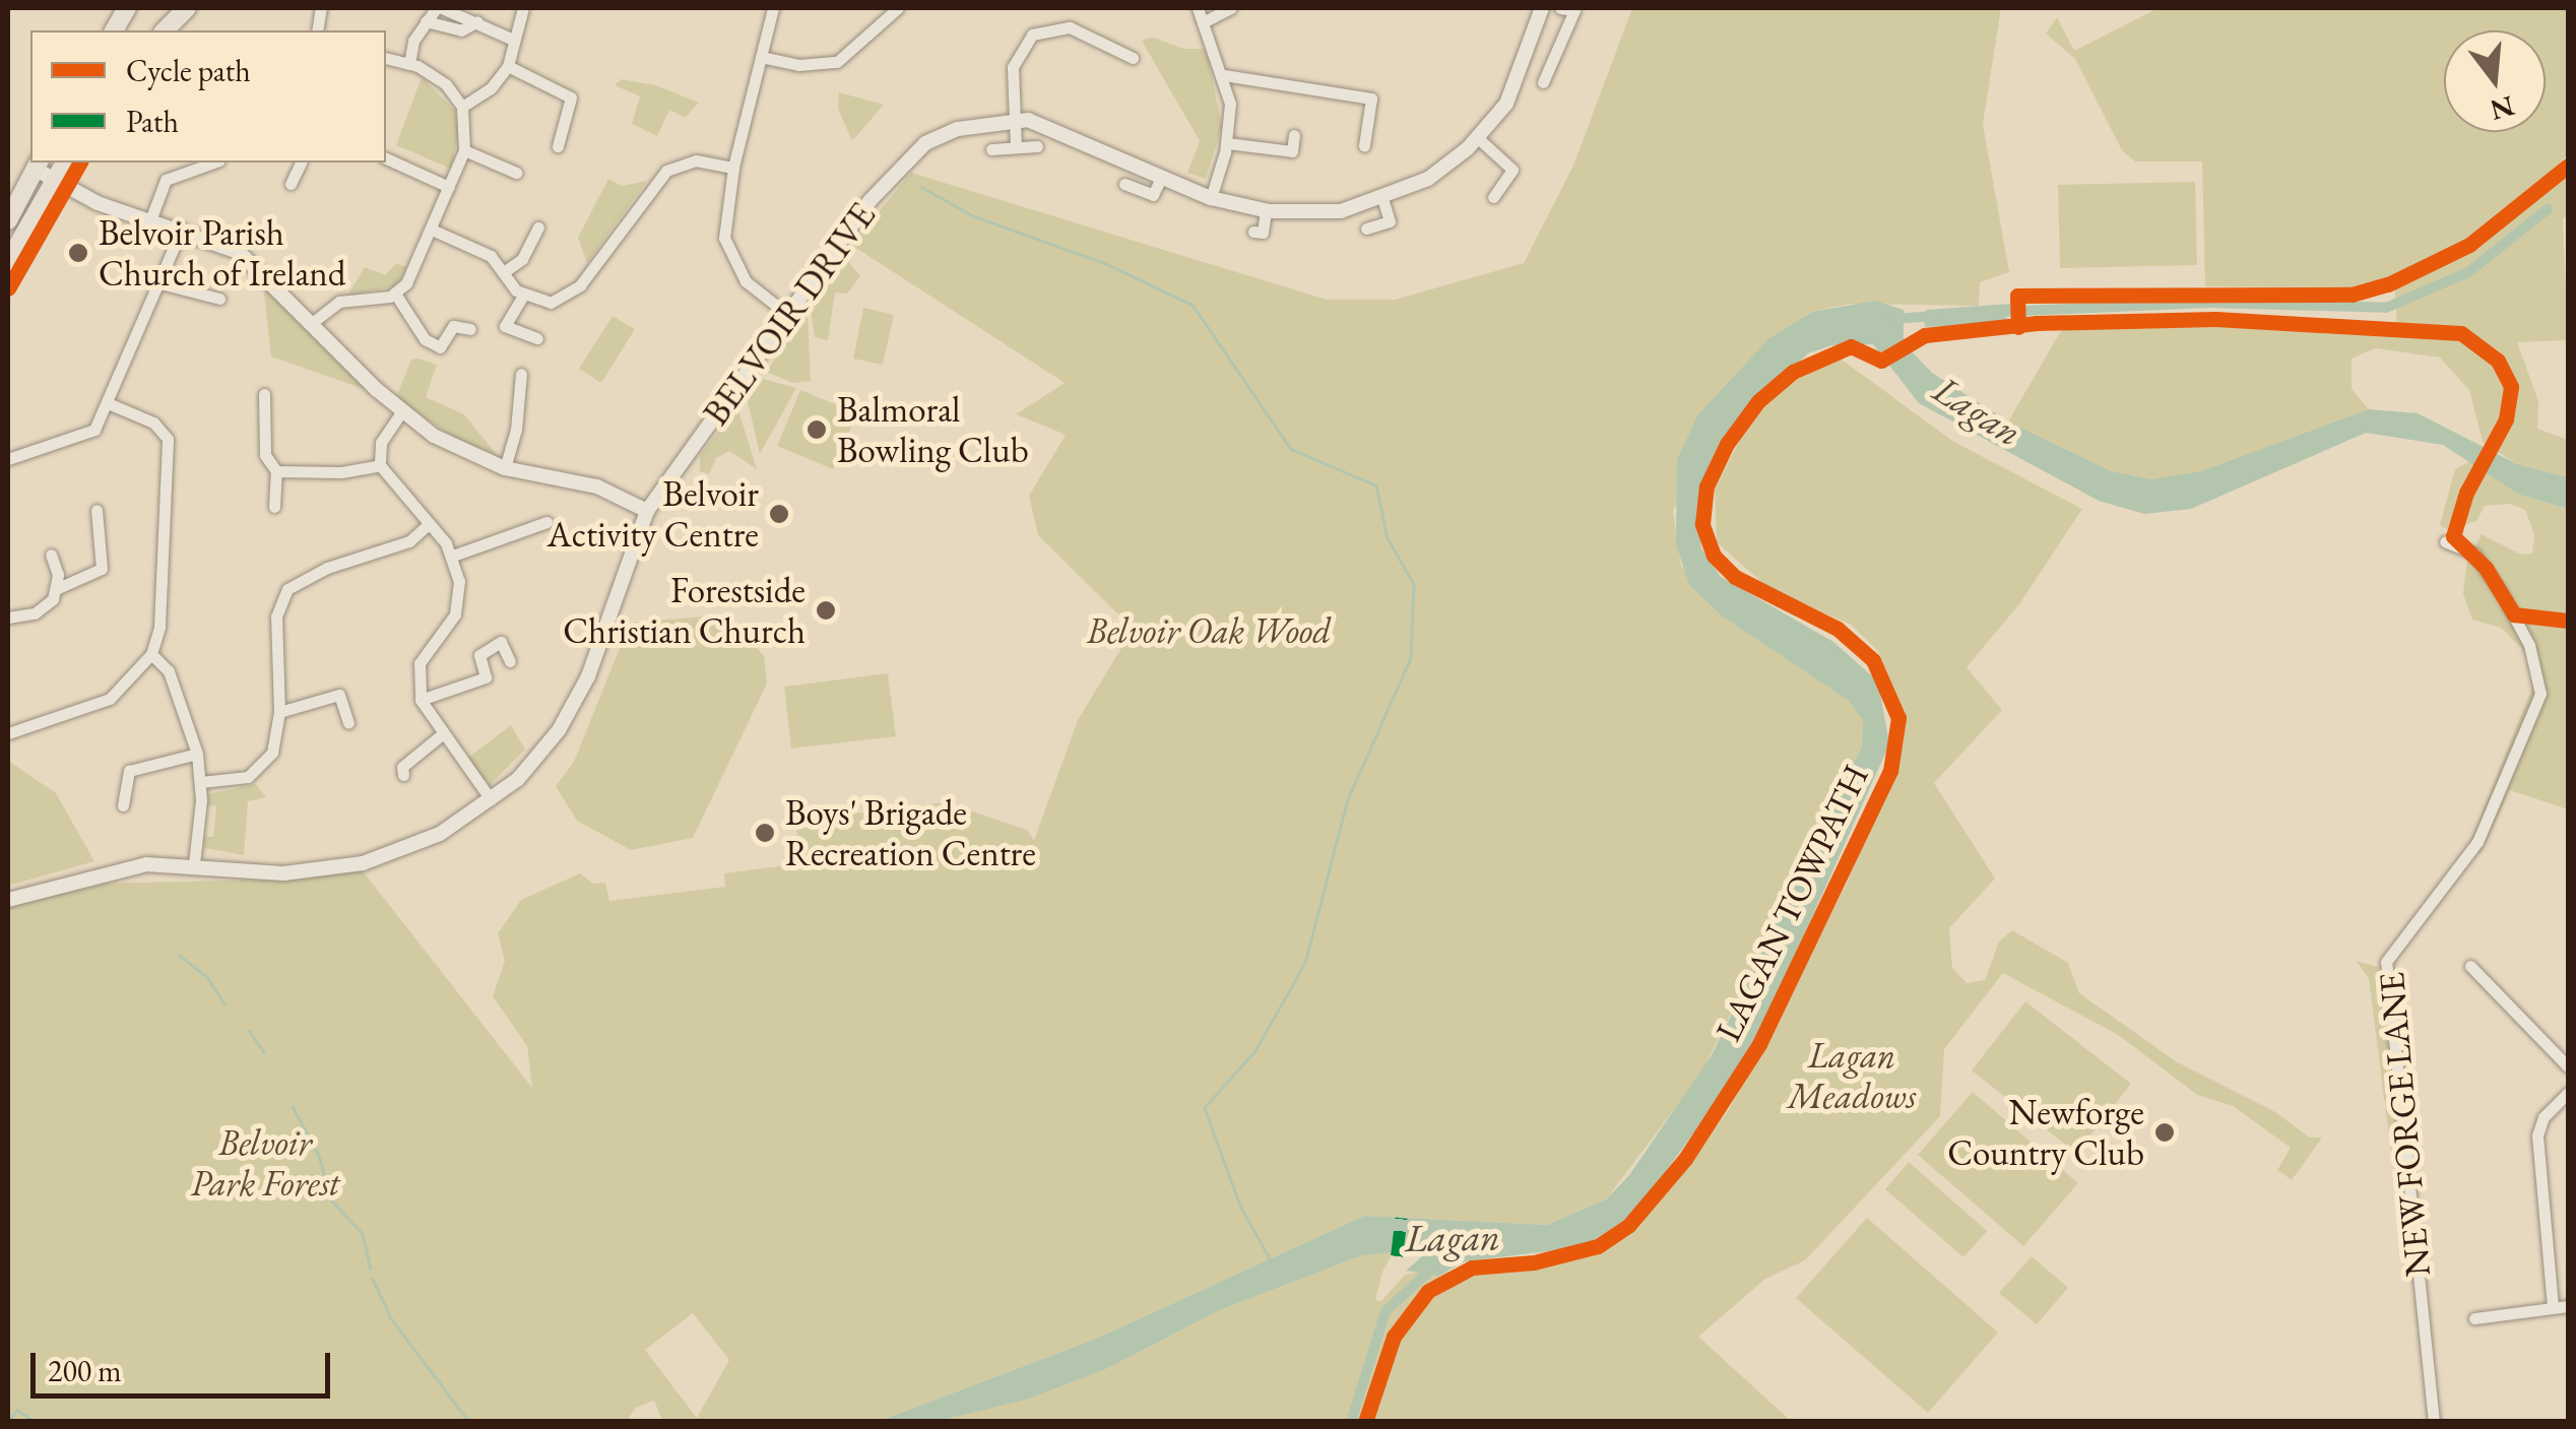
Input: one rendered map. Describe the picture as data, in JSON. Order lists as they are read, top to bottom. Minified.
{"streets":{"street":["BELVOIR DRIVE","NEW FORGE LANE"],"cycle path":["LAGAN TOWPATH"]},"water":["Lagan"],"parks":["Belvoir Oak Wood","Lagan Meadows","Belvoir Park Forest"],"places":["Belvoir Parish Church of Ireland","Balmoral Bowling Club","Belvoir Activity Centre","Forestside Christian Church","Boys' Brigade Recreation Centre","Newforge Country Club"],"legend":["Cycle path","Path"],"scale_bar":"200 m","north":"bottom"}
